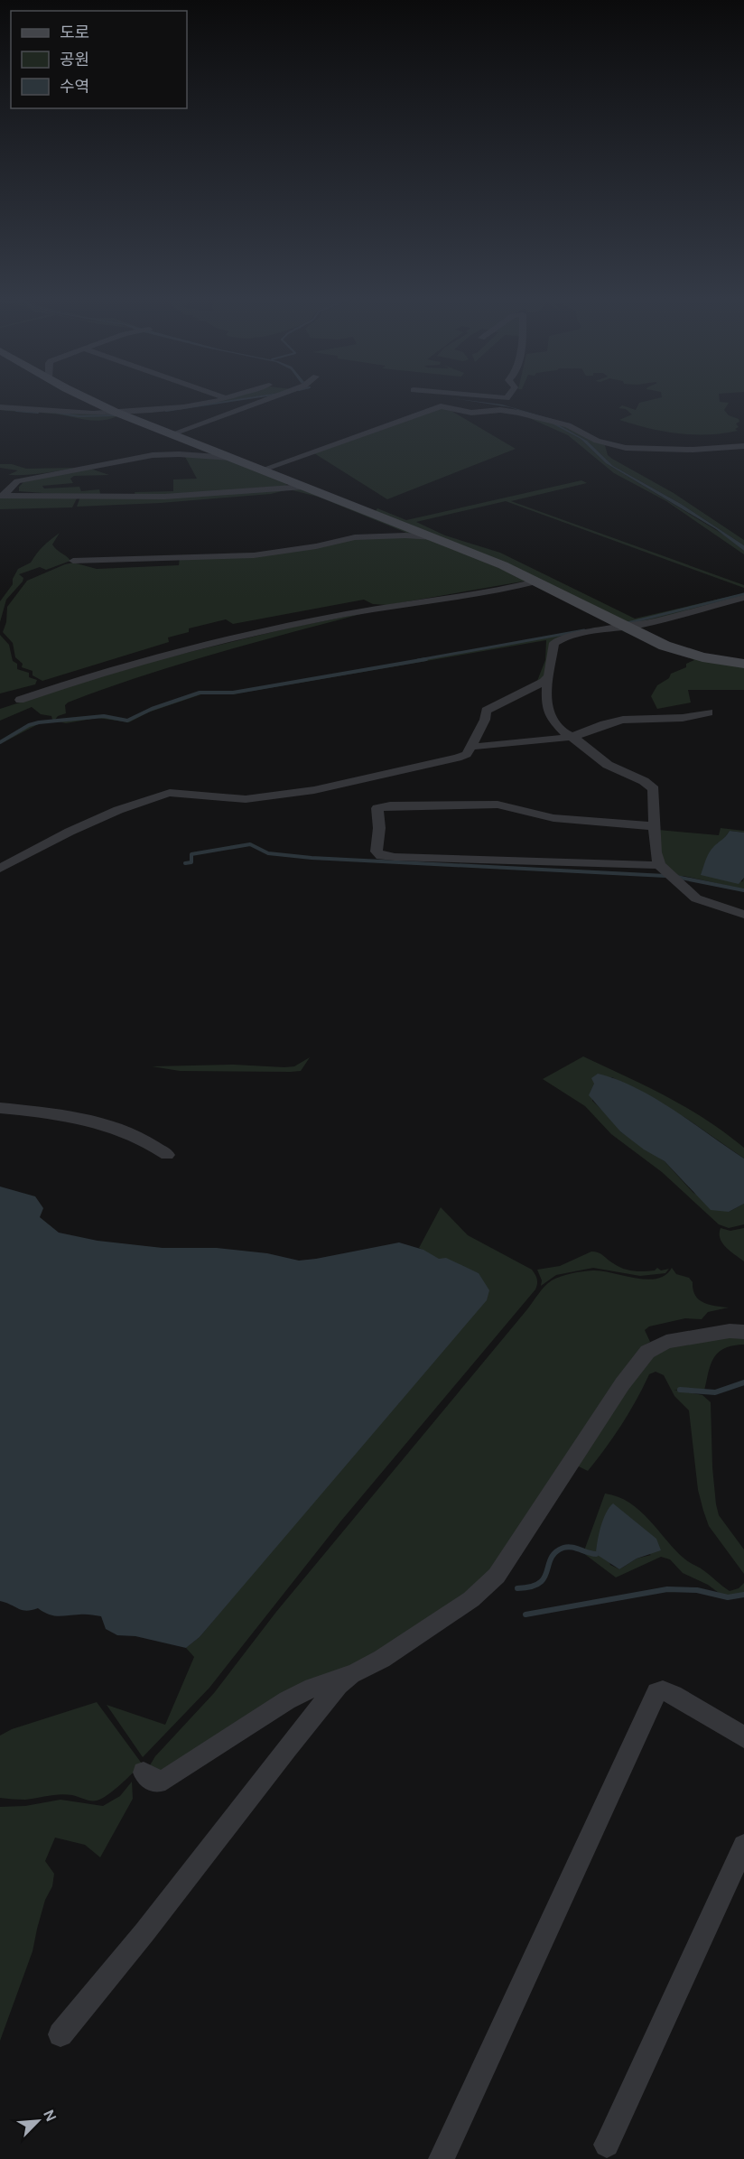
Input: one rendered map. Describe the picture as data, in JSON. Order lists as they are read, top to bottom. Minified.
{"legend":["도로","공원","수역"],"north":"top right"}
